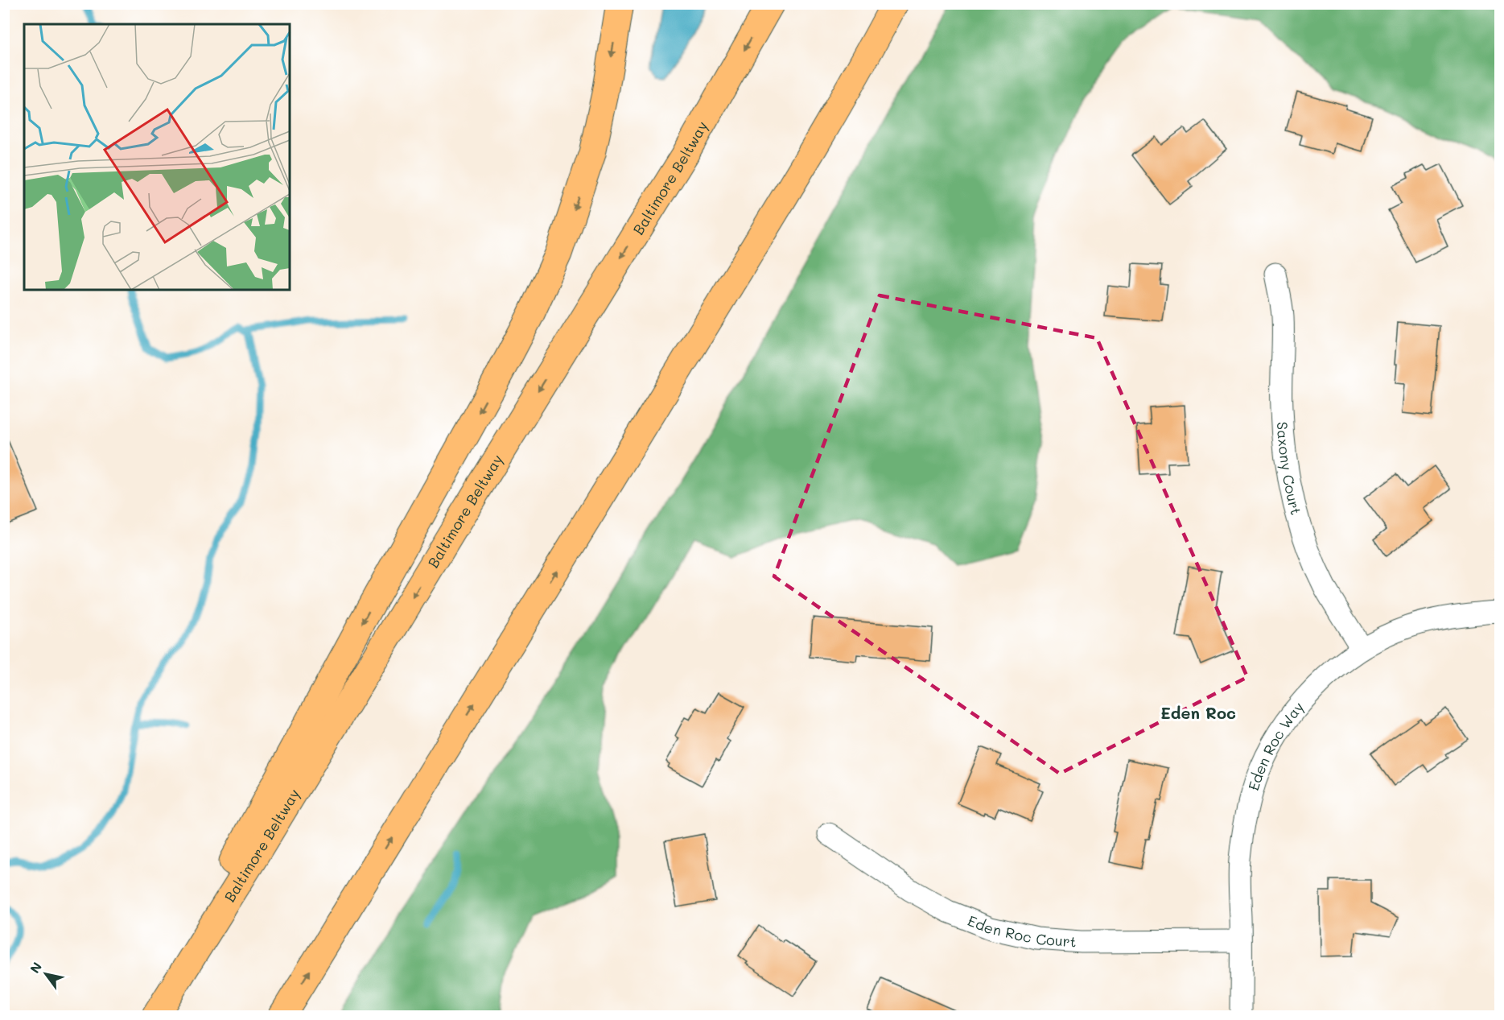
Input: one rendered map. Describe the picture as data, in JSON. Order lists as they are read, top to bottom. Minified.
{"streets":{"highway":["Baltimore Beltway"],"street":["Saxony Court","Eden Roc Way","Eden Roc Court"]},"crossings":[["Saxony Court","Eden Roc Way"],["Eden Roc Way","Eden Roc Court"]],"districts":["Eden Roc"],"north":"top left"}
